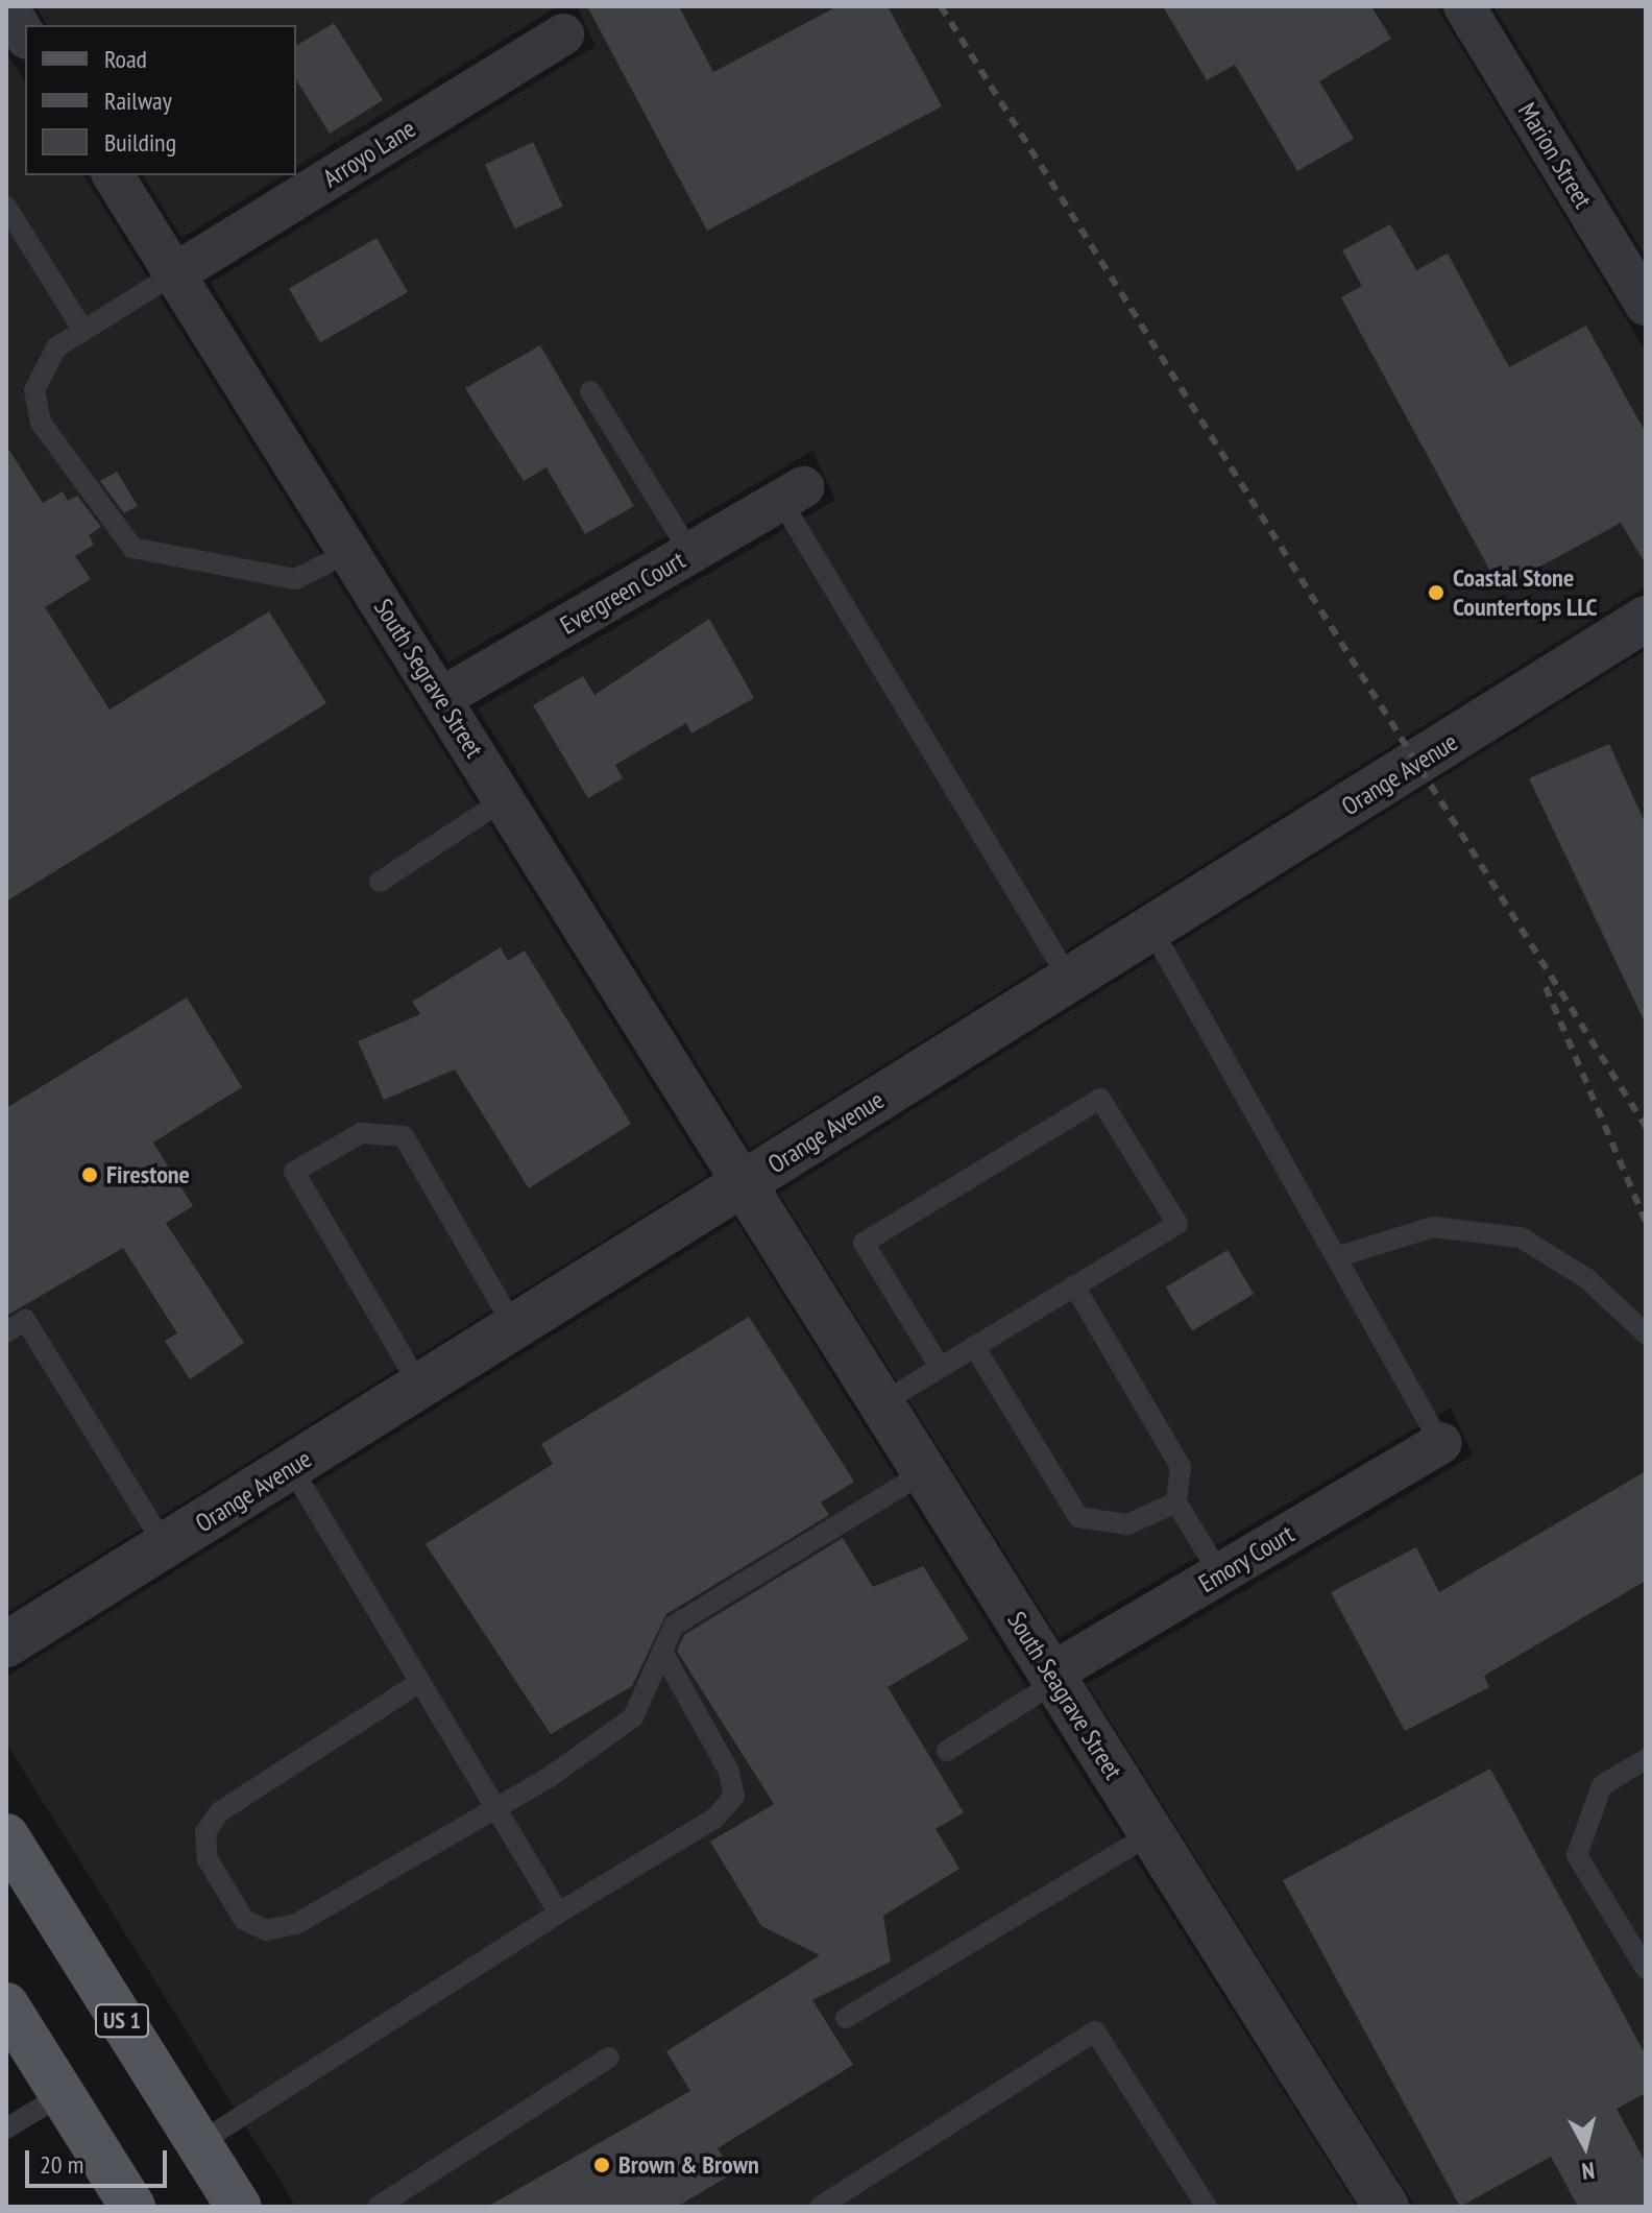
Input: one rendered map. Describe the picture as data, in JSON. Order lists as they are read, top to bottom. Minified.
{"streets":{"main road":["US 1"],"street":["Arroyo Lane","Marion Street","Evergreen Court","South Segrave Street","Orange Avenue","Emory Court","South Seagrave Street"]},"crossings":[["Arroyo Lane","South Segrave Street"],["Evergreen Court","South Segrave Street"],["South Segrave Street","Orange Avenue"],["South Segrave Street","South Seagrave Street"],["Orange Avenue","South Seagrave Street"],["Emory Court","South Seagrave Street"]],"places":["Coastal Stone Countertops LLC","Firestone","Brown & Brown"],"legend":["Road","Railway","Building"],"scale_bar":"20 m","north":"bottom"}
